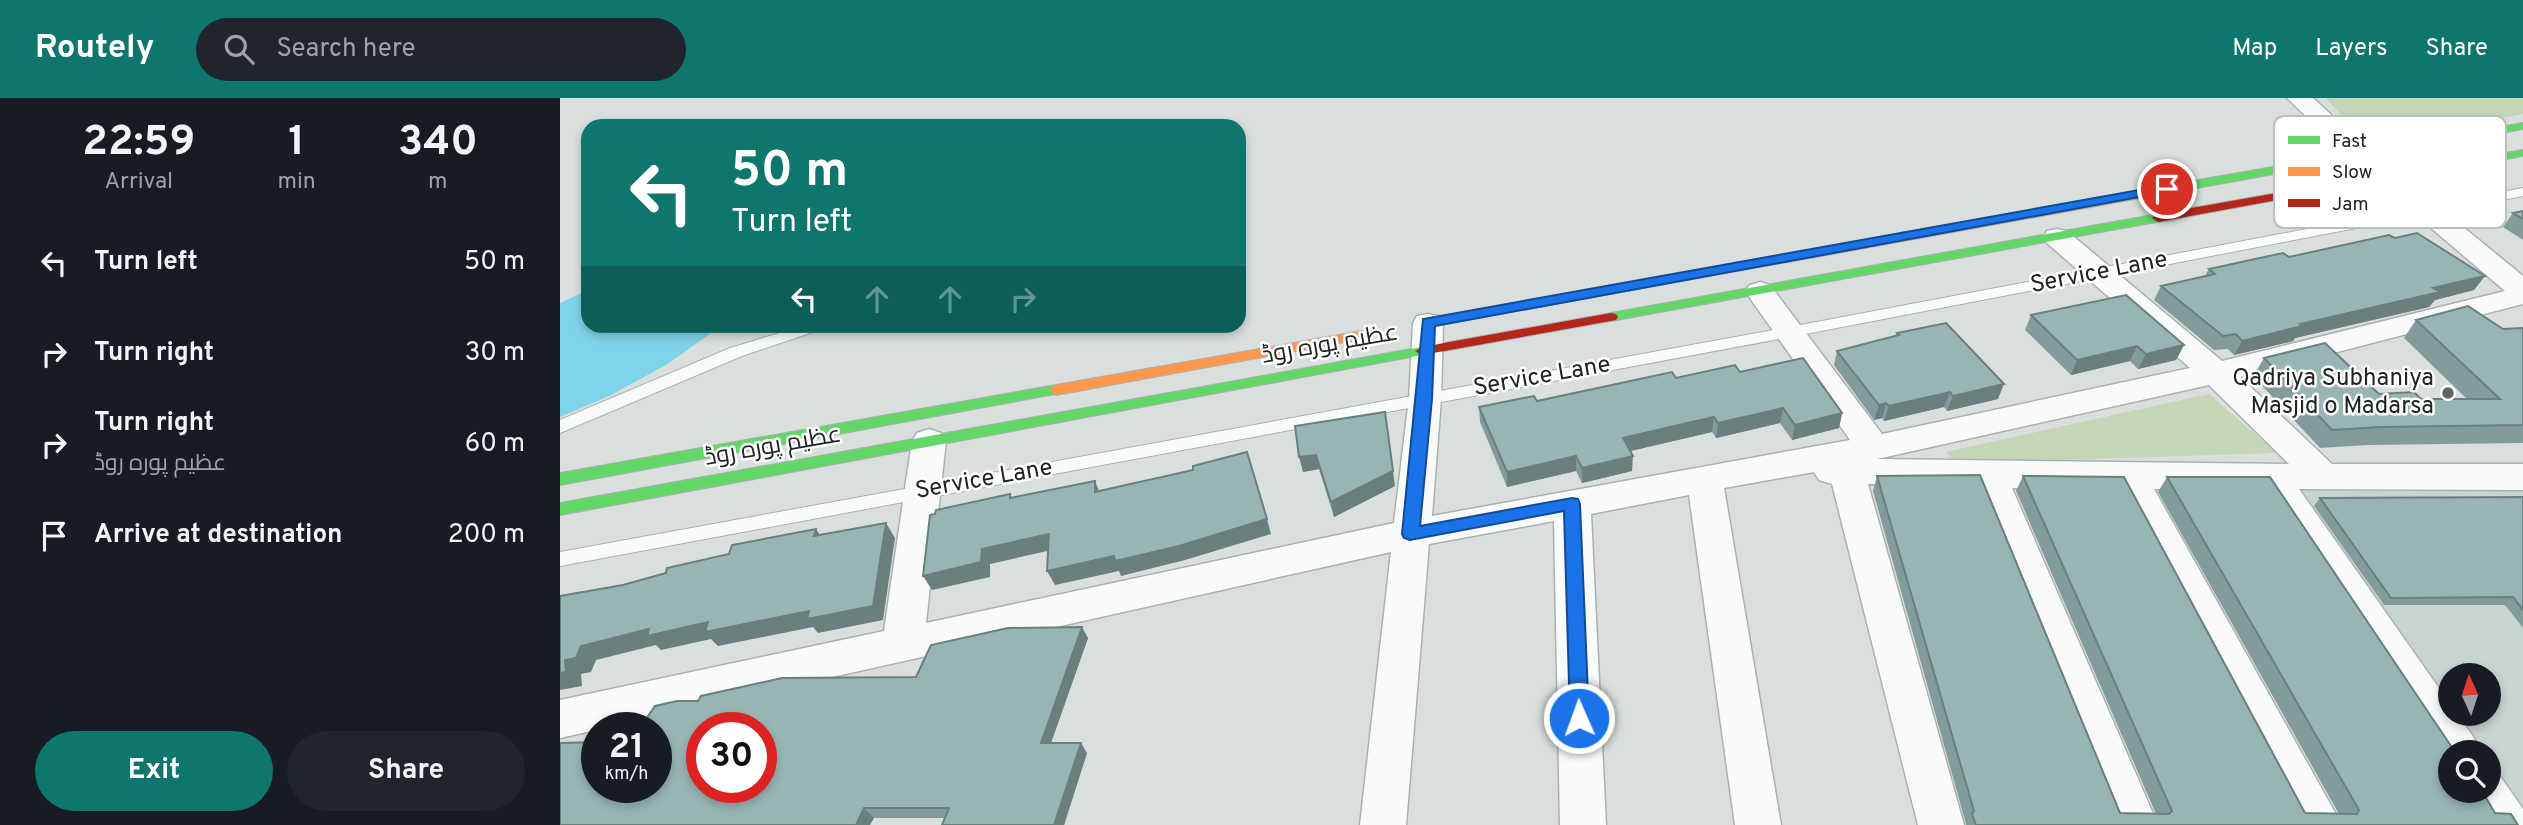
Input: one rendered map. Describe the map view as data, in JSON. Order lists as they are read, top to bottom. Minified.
{"streets":{"main road":["عظیم پورہ روڈ"],"lane":["Service Lane"]},"places":["Qadriya Subhaniya Masjid o Madarsa"],"legend":["Fast","Slow","Jam"],"north":"top","page":{"header":"Routely","search":"Search here","nav":["Map","Layers","Share"],"eta":["22:59","Arrival","1","min","340","m"],"turn":["50 m","Turn left"],"list":[{"name":"Turn left","value":"50 m"},{"name":"Turn right","value":"30 m"},{"name":"Turn right","note":"عظیم پورہ روڈ","value":"60 m"},{"name":"Arrive at destination","value":"200 m"}],"speed":"21 km/h","limit":"30","buttons":["Exit","Share"]}}
